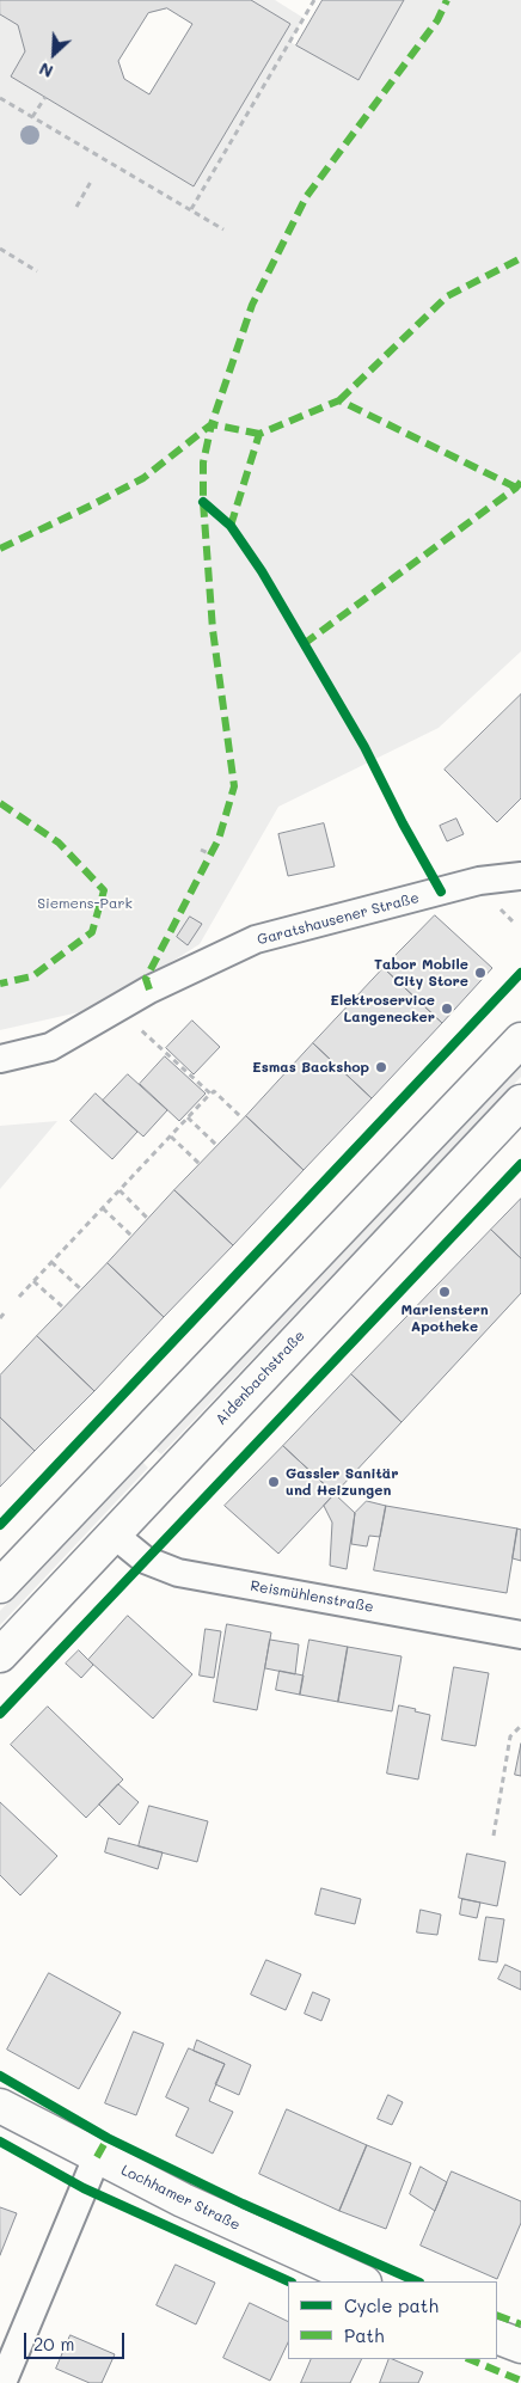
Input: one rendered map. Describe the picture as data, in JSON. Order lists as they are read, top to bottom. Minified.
{"streets":{"street":["Garatshausener Straße","Aidenbachstraße","Reismühlenstraße","Lochhamer Straße"]},"crossings":[["Aidenbachstraße","Reismühlenstraße"]],"parks":["Siemens-Park"],"places":["Tabor Mobile City Store","Elektroservice Langenecker","Esmas Backshop","Marienstern Apotheke","Gassler Sanitär und Heizungen"],"legend":["Cycle path","Path"],"scale_bar":"20 m","north":"bottom left"}
